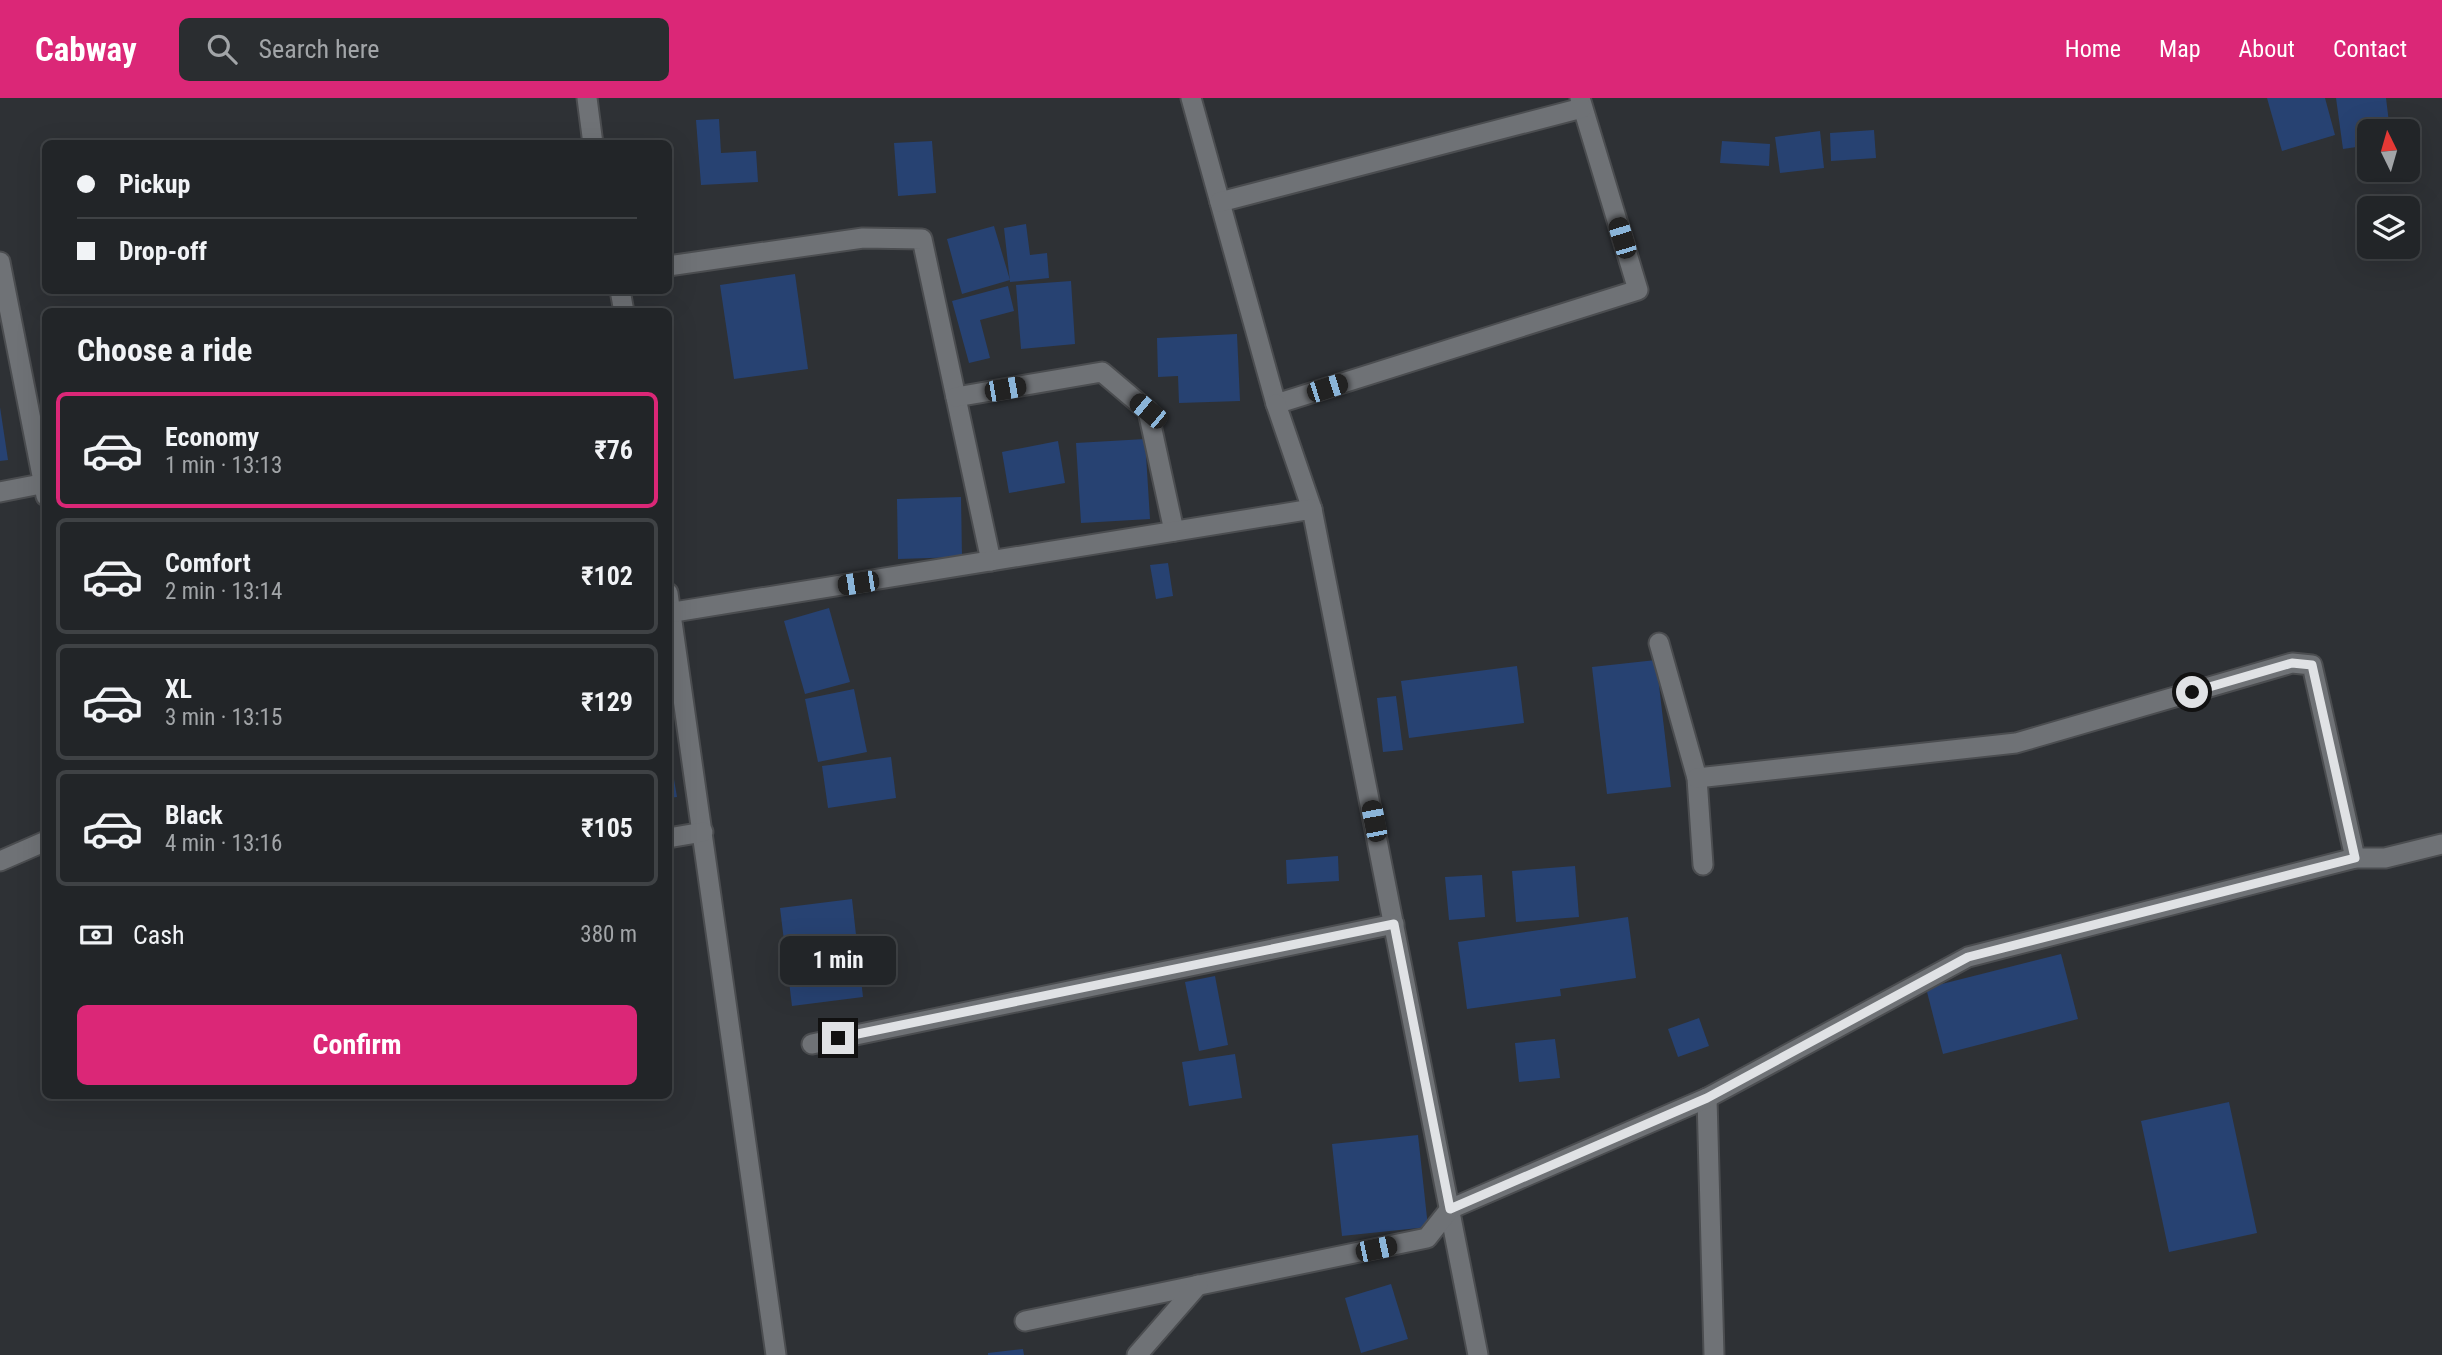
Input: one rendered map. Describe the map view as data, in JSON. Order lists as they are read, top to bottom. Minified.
{"north":"top","page":{"header":"Cabway","search":"Search here","nav":["Home","Map","About","Contact"],"banner":["Pickup","Drop-off"],"heading":"Choose a ride","list":[{"name":"Economy","note":"1 min · 13:13","value":"₹76"},{"name":"Comfort","note":"2 min · 13:14","value":"₹102"},{"name":"XL","note":"3 min · 13:15","value":"₹129"},{"name":"Black","note":"4 min · 13:16","value":"₹105"}],"pay":["Cash","380 m"],"bubble":"1 min","buttons":"Confirm"}}
